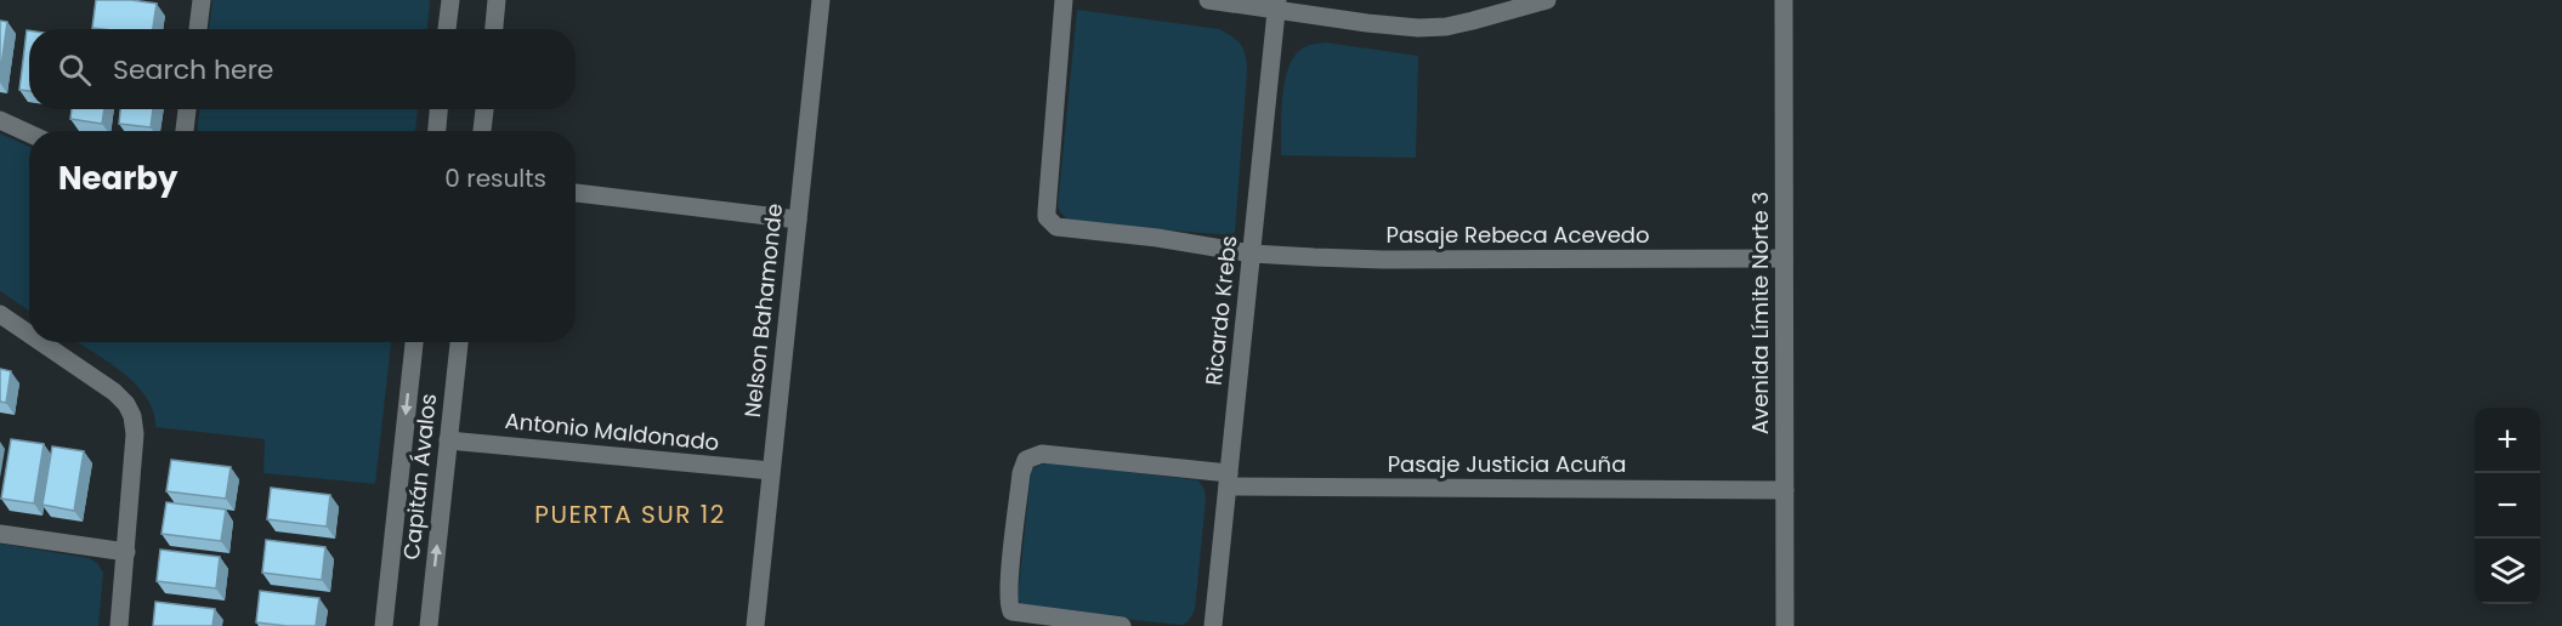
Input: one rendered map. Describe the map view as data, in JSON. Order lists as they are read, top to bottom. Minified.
{"streets":{"street":["Pasaje Rebeca Acevedo","Nelson Bahamonde","Ricardo Krebs","Avenida Límite Norte 3","Antonio Maldonado","Pasaje Justicia Acuña","Capitán Ávalos"]},"crossings":[["Pasaje Rebeca Acevedo","Ricardo Krebs"],["Pasaje Rebeca Acevedo","Avenida Límite Norte 3"],["Nelson Bahamonde","Antonio Maldonado"],["Ricardo Krebs","Pasaje Justicia Acuña"],["Avenida Límite Norte 3","Pasaje Justicia Acuña"],["Antonio Maldonado","Capitán Ávalos"]],"districts":["PUERTA SUR 12"],"page":{"search":"Search here","heading":["Nearby","0 results"],"map_buttons":["+","−"]}}
